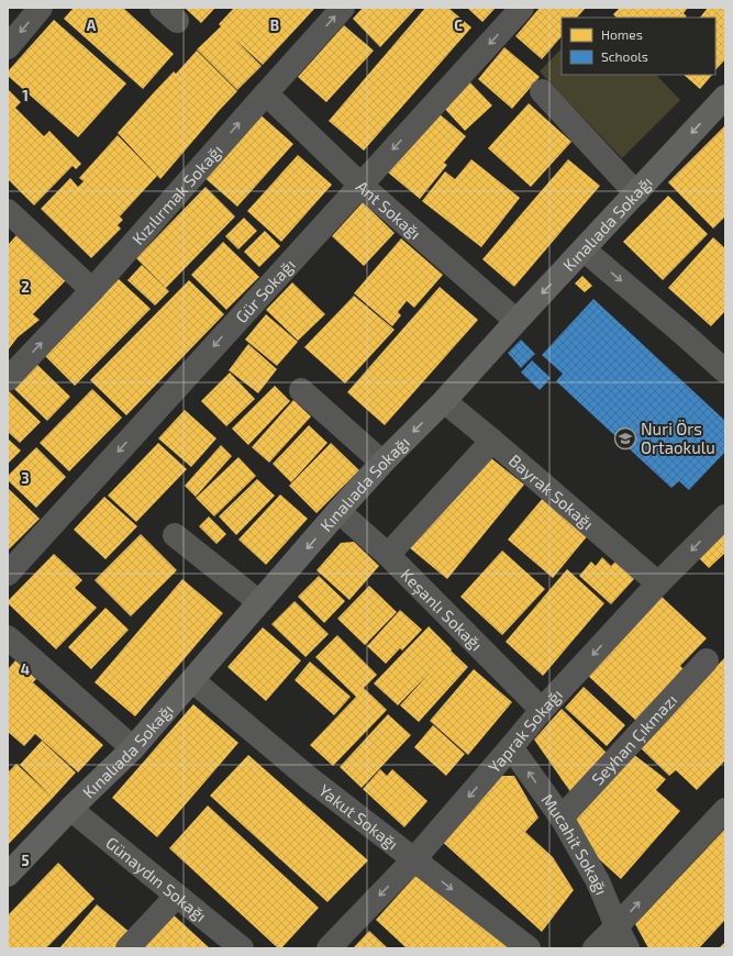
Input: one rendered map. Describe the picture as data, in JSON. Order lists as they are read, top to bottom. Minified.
{"streets":{"street":["Kızılırmak Sokağı","Ant Sokağı","Kınalıada Sokağı","Gür Sokağı","Bayrak Sokağı","Keşanlı Sokağı","Yaprak Sokağı","Seyhan Çıkmazı","Yakut Sokağı","Mucahit Sokağı","Günaydın Sokağı"]},"crossings":[["Kızılırmak Sokağı","Ant Sokağı"],["Ant Sokağı","Kınalıada Sokağı"],["Ant Sokağı","Gür Sokağı"],["Kınalıada Sokağı","Bayrak Sokağı"],["Kınalıada Sokağı","Keşanlı Sokağı"],["Kınalıada Sokağı","Yakut Sokağı"],["Kınalıada Sokağı","Günaydın Sokağı"],["Bayrak Sokağı","Yaprak Sokağı"],["Keşanlı Sokağı","Yaprak Sokağı"],["Yaprak Sokağı","Yakut Sokağı"],["Yaprak Sokağı","Mucahit Sokağı"],["Seyhan Çıkmazı","Mucahit Sokağı"]],"one_way":["Kızılırmak Sokağı","Kınalıada Sokağı","Gür Sokağı","Yaprak Sokağı","Mucahit Sokağı"],"places":{"school or university":["Nuri Örs Ortaokulu"]},"legend":["Homes","Schools"],"grid":{"columns":["A","B","C"],"rows":["1","2","3","4","5"]}}
